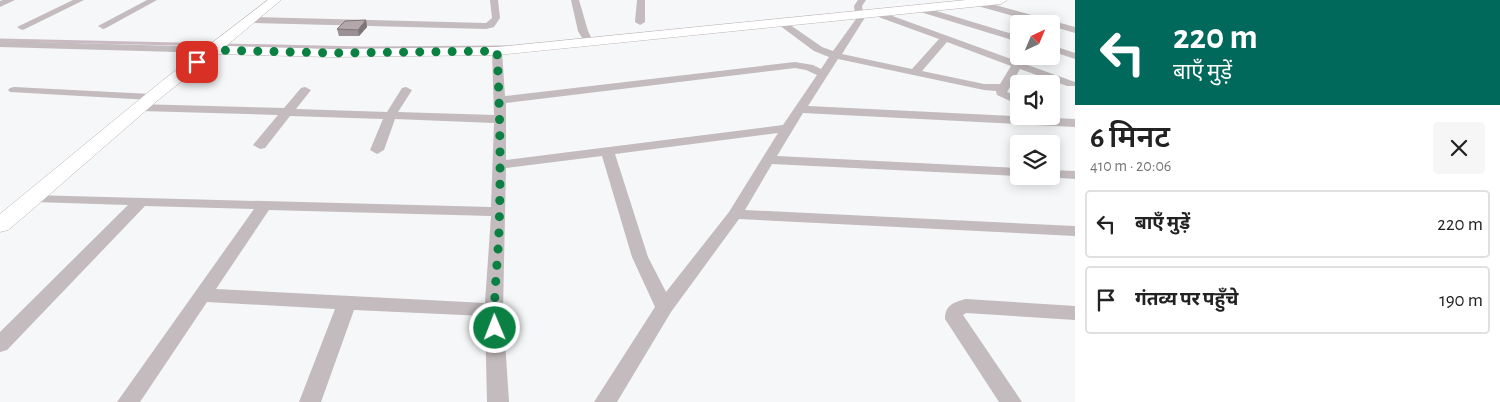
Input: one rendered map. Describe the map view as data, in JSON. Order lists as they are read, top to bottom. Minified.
{"north":"top right","page":{"turn":["220 m","बाएँ मुड़ें"],"heading":["6 मिनट","410 m · 20:06"],"list":[{"name":"बाएँ मुड़ें","value":"220 m"},{"name":"गंतव्य पर पहुँचे","value":"190 m"}]}}
